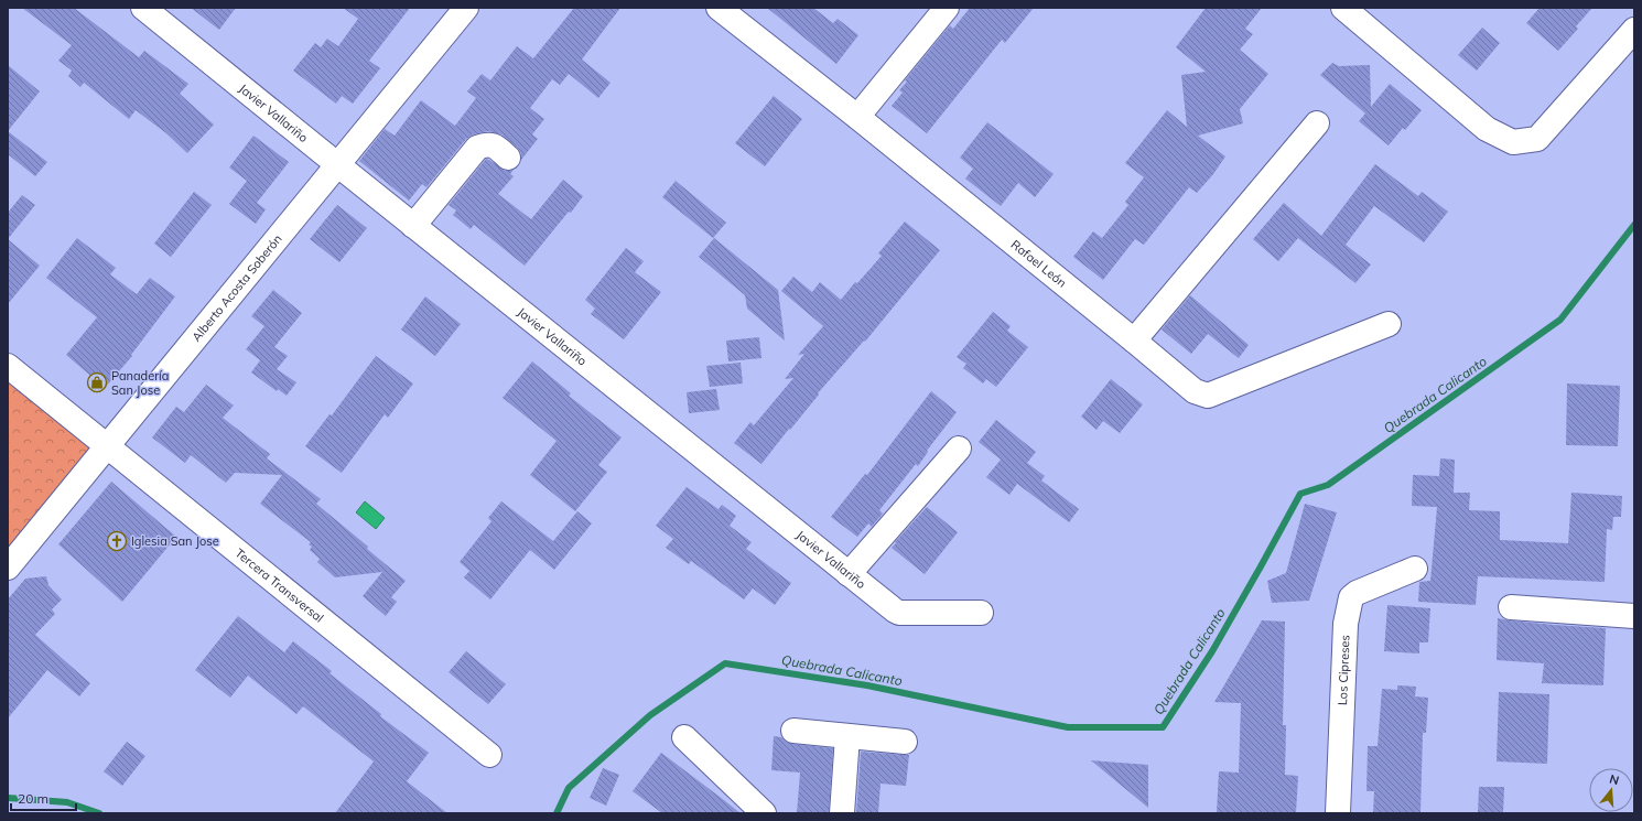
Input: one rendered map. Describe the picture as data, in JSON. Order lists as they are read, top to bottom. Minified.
{"streets":{"street":["Javier Vallariño","Rafael León","Alberto Acosta Soberón","Tercera Transversal","Los Cipreses"]},"crossings":[["Javier Vallariño","Alberto Acosta Soberón"],["Alberto Acosta Soberón","Tercera Transversal"]],"water":["Quebrada Calicanto"],"places":{"shop":["Panadería San Jose"],"church":["Iglesia San Jose"]},"scale_bar":"20 m","north":"top"}
